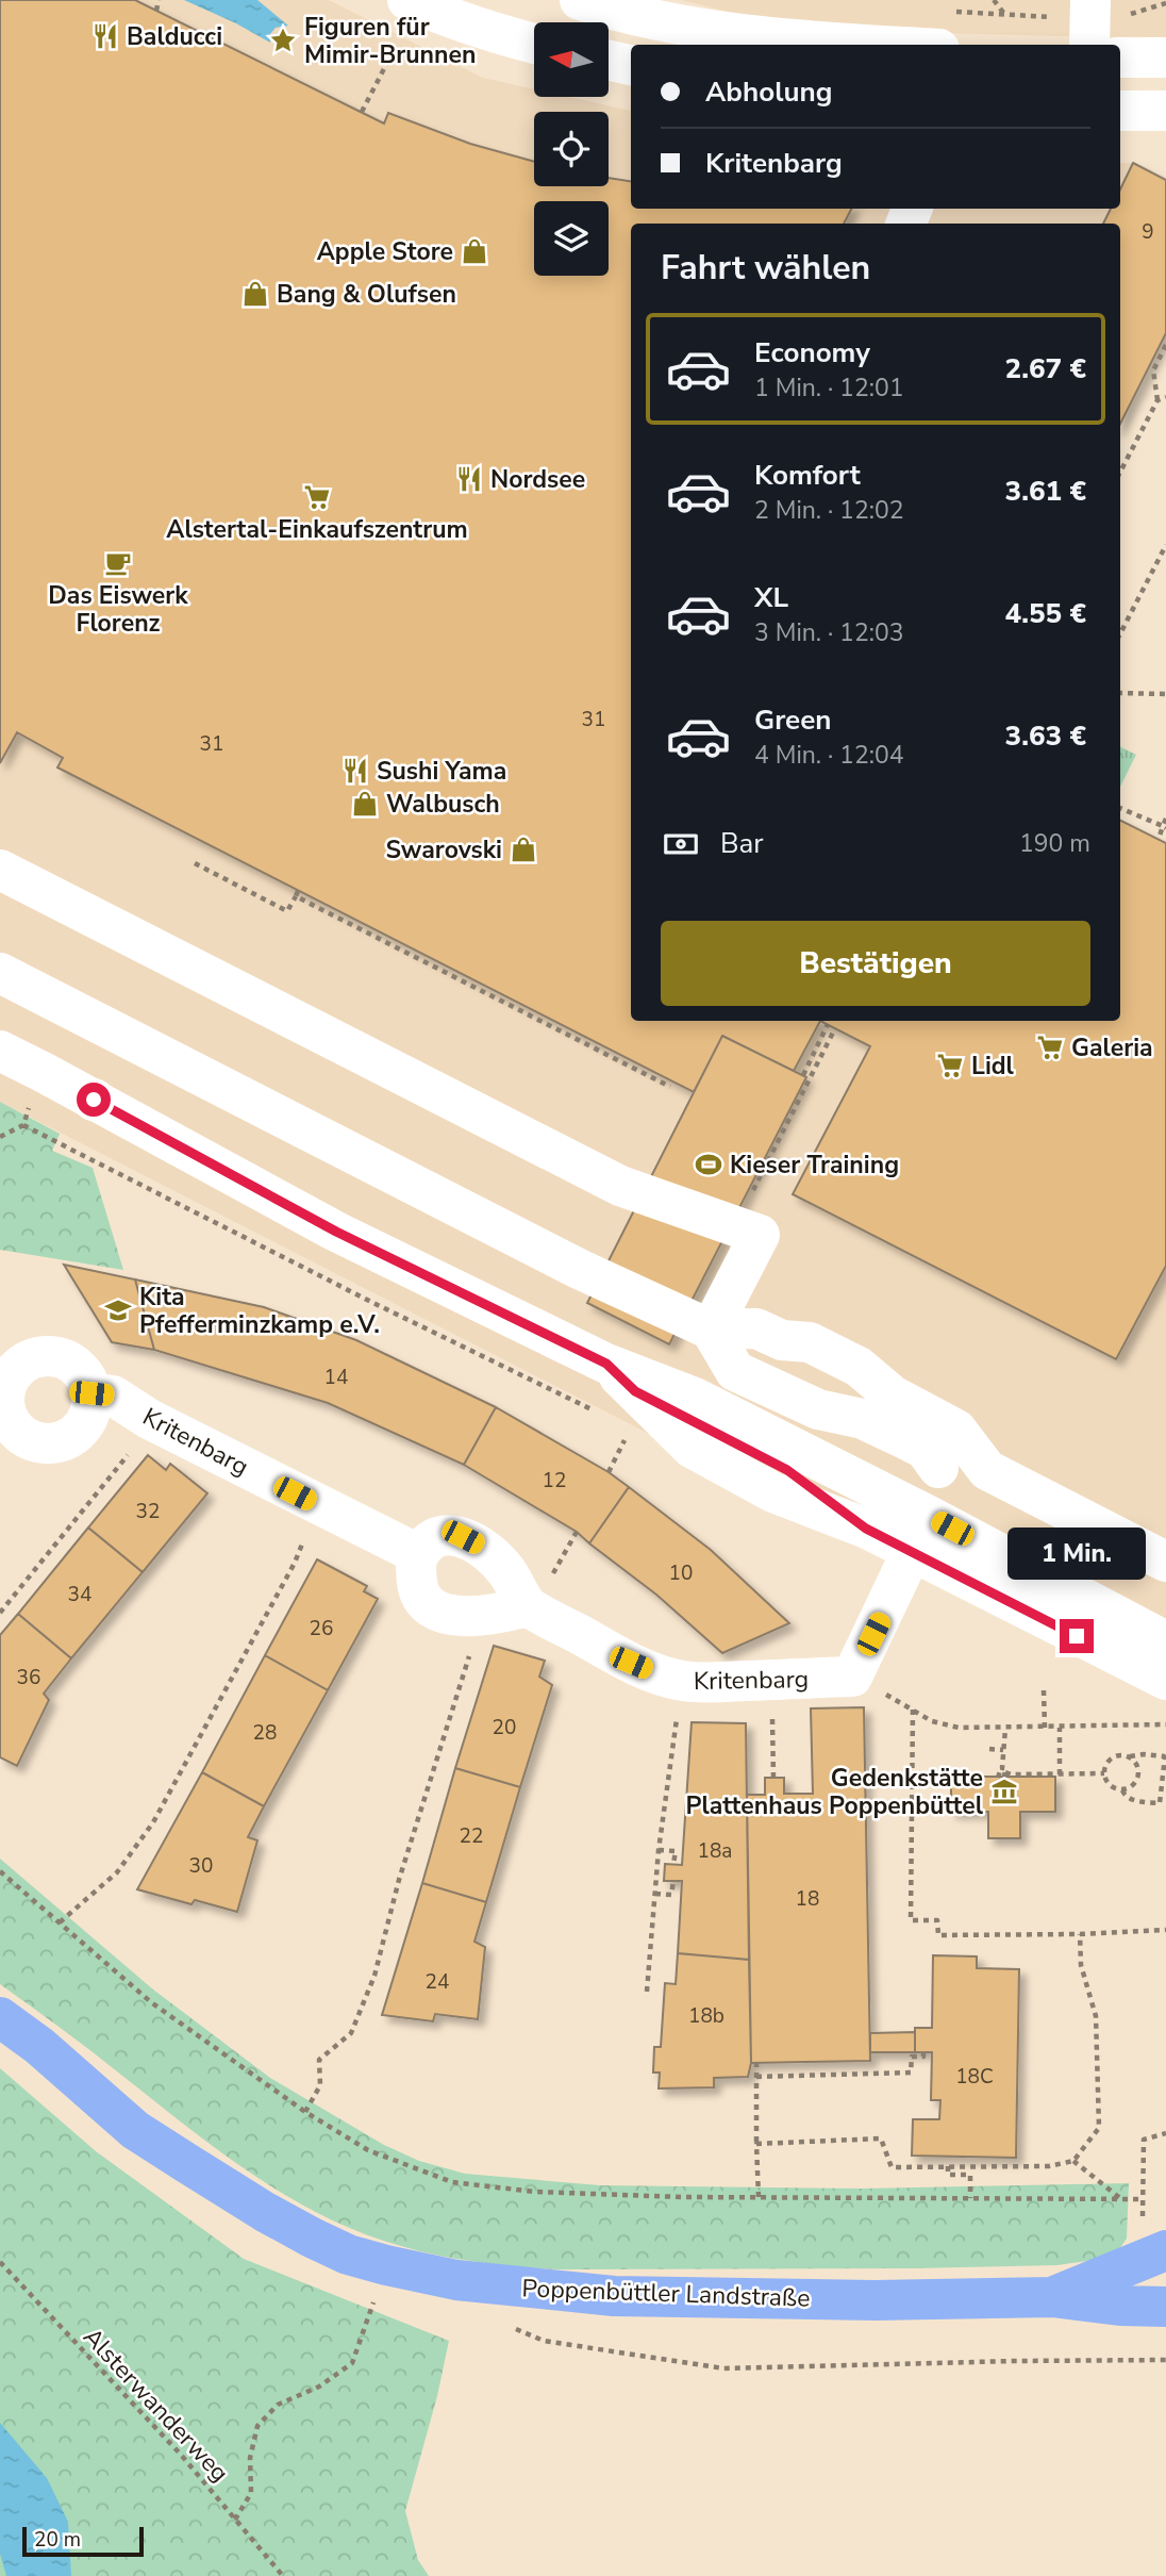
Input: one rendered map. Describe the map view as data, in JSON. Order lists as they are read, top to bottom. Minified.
{"streets":{"main road":["Poppenbüttler Landstraße"],"street":["Kritenbarg"],"path":["Alsterwanderweg"]},"places":{"restaurant":["Balducci","Nordsee","Sushi Yama"],"place":["Figuren für Mimir-Brunnen"],"shop":["Apple Store","Bang & Olufsen","Walbusch","Swarovski"],"supermarket":["Alstertal-Einkaufszentrum","Galeria","Lidl"],"cafe":["Das Eiswerk Florenz"],"sports":["Kieser Training"],"school or university":["Kita Pfefferminzkamp e.V."],"museum":["Gedenkstätte Plattenhaus Poppenbüttel"]},"house_numbers":["9","31","31","14","12","32","10","34","26","36","20","28","22","18a","30","18","24","18b","18C"],"scale_bar":"20 m","north":"left","page":{"banner":["Abholung","Kritenbarg"],"heading":"Fahrt wählen","list":[{"name":"Economy","note":"1 Min. · 12:01","value":"2.67 €"},{"name":"Komfort","note":"2 Min. · 12:02","value":"3.61 €"},{"name":"XL","note":"3 Min. · 12:03","value":"4.55 €"},{"name":"Green","note":"4 Min. · 12:04","value":"3.63 €"}],"pay":["Bar","190 m"],"buttons":"Bestätigen","bubble":"1 Min.","scale":"20 m"}}
